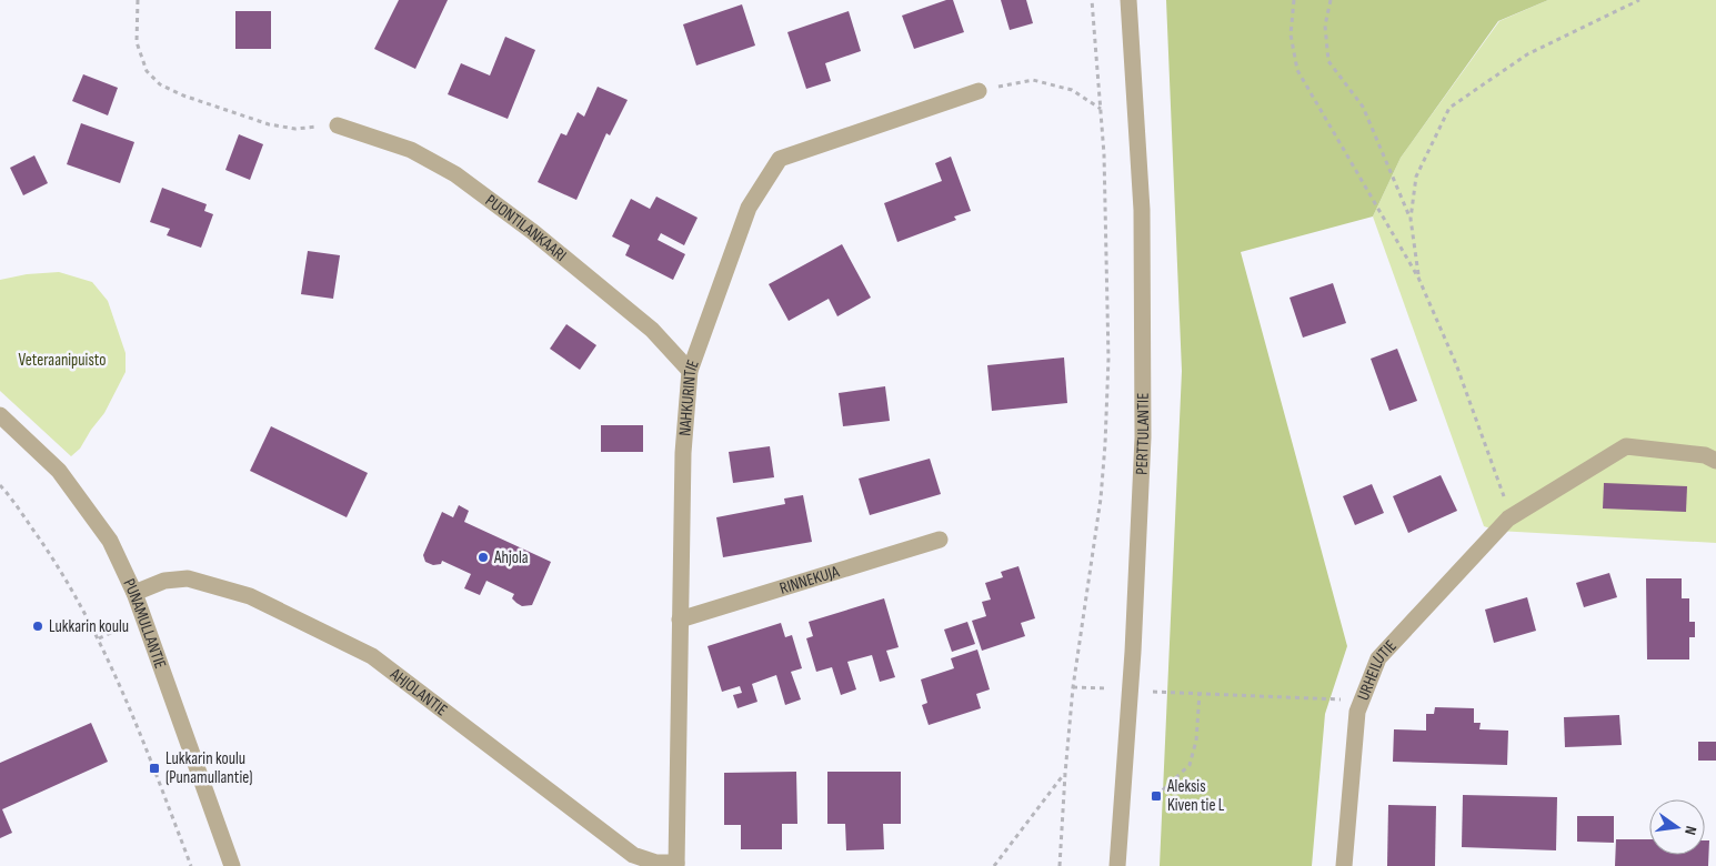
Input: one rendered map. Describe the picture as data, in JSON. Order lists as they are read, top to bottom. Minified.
{"streets":{"street":["PUONTILANKAARI","NAHKURINTIE","PERTTULANTIE","RINNEKUJA","PUNAMULLANTIE","URHEILUTIE","AHJOLANTIE"]},"crossings":[["PUONTILANKAARI","NAHKURINTIE"],["NAHKURINTIE","RINNEKUJA"],["NAHKURINTIE","AHJOLANTIE"],["PUNAMULLANTIE","AHJOLANTIE"]],"parks":["Veteraanipuisto"],"places":{"other":["Ahjola","Lukkarin koulu"],"transit":["Lukkarin koulu (Punamullantie)","Aleksis Kiven tie L"]},"north":"right"}
